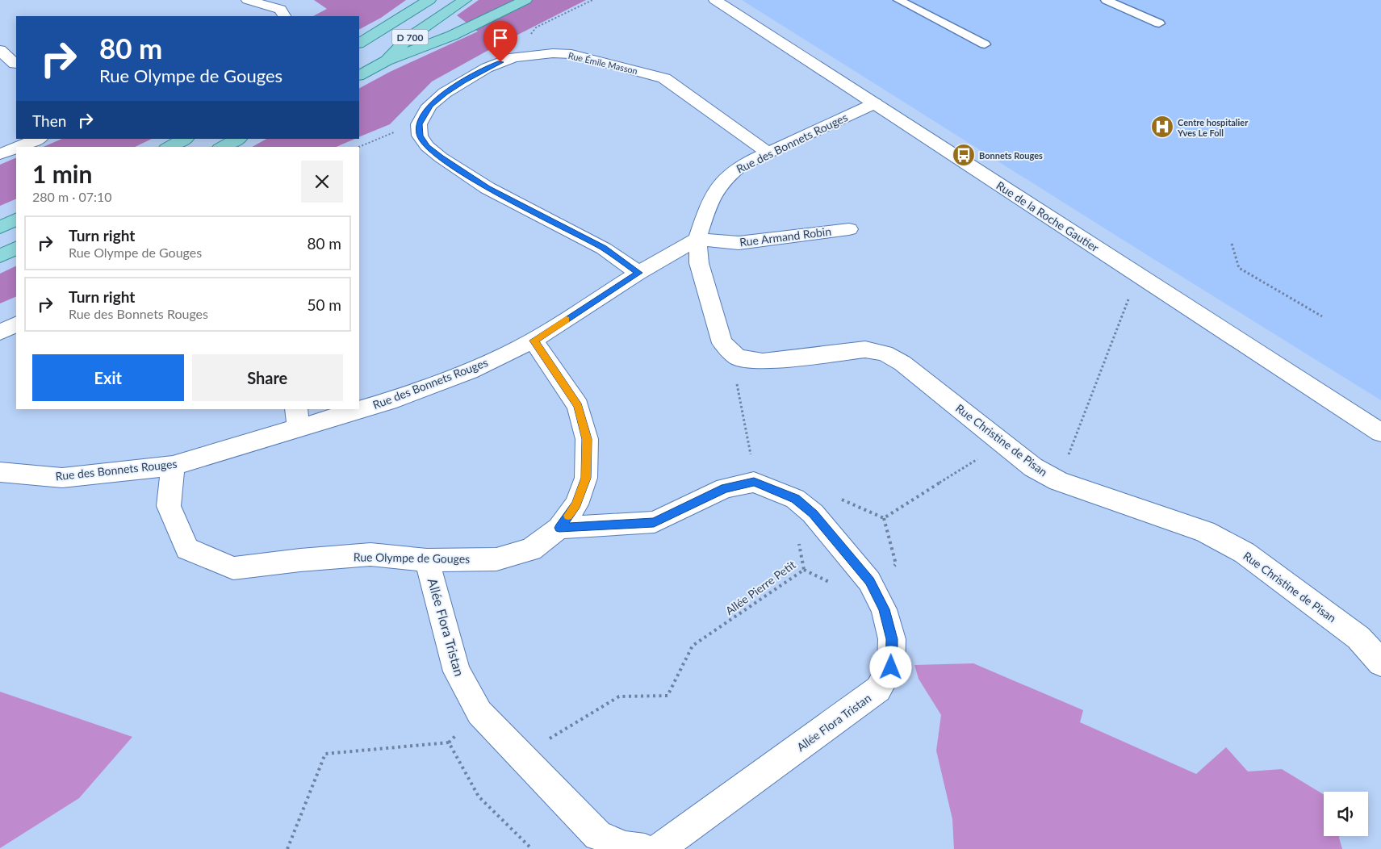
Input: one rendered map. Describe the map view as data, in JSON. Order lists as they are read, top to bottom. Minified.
{"streets":{"main road":["D 700"],"street":["Rue Émile Masson","Rue des Bonnets Rouges","Rue de la Roche Gautier","Rue Armand Robin","Rue Christine de Pisan","Rue Olympe de Gouges","Allée Flora Tristan"],"path":["Allée Pierre Petit"]},"crossings":[["Rue Émile Masson","Rue des Bonnets Rouges"],["Rue des Bonnets Rouges","Rue de la Roche Gautier"],["Rue des Bonnets Rouges","Rue Armand Robin"],["Rue des Bonnets Rouges","Rue Olympe de Gouges"],["Rue Christine de Pisan","Allée Pierre Petit"],["Rue Olympe de Gouges","Allée Flora Tristan"],["Allée Pierre Petit","Allée Flora Tristan"]],"places":{"hospital":["Centre hospitalier Yves Le Foll"],"bus stop":["Bonnets Rouges"]},"page":{"turn":["80 m","Rue Olympe de Gouges"],"then":"Then","heading":["1 min","280 m · 07:10"],"list":[{"name":"Turn right","note":"Rue Olympe de Gouges","value":"80 m"},{"name":"Turn right","note":"Rue des Bonnets Rouges","value":"50 m"}],"buttons":["Exit","Share"]}}
